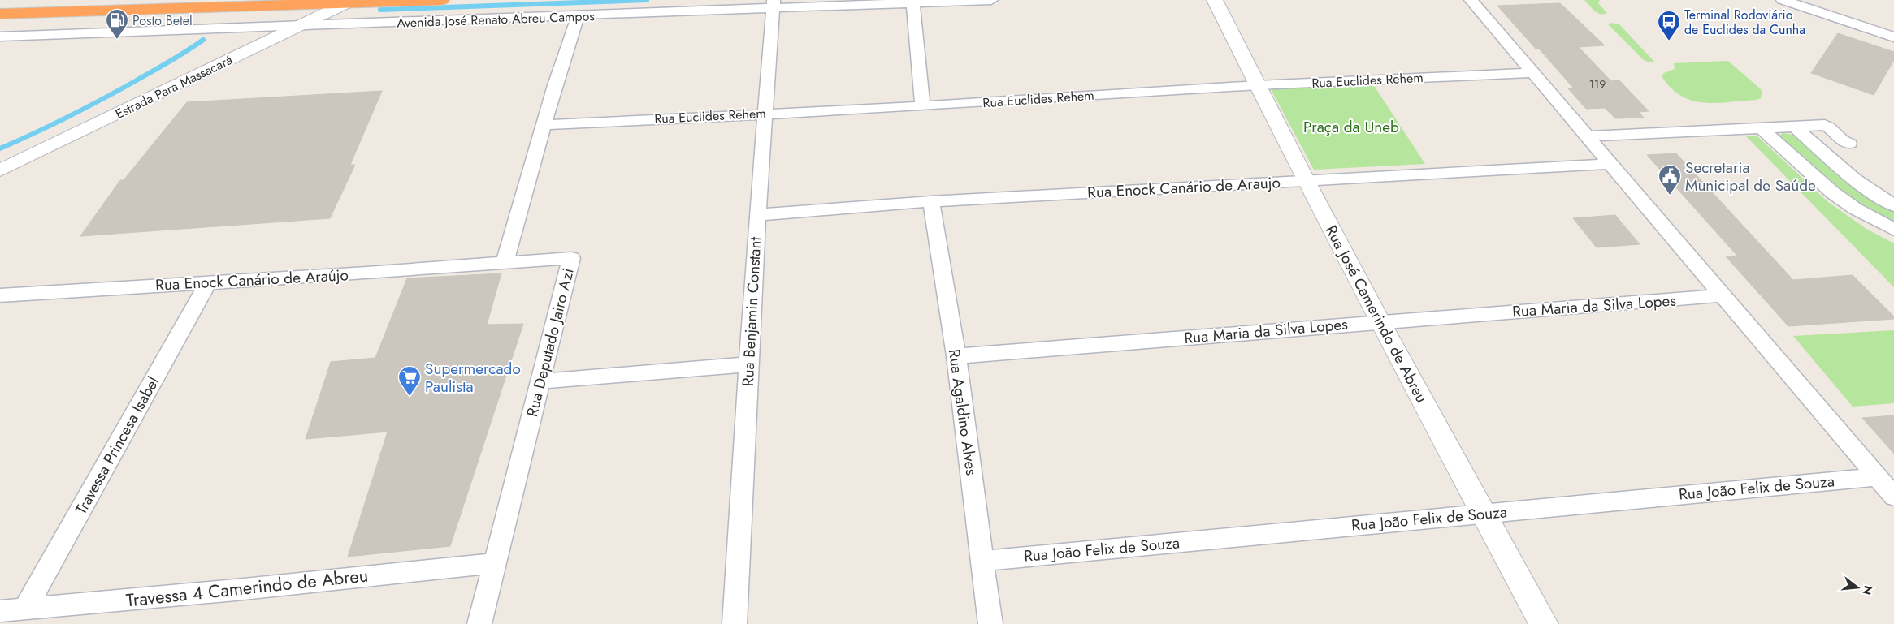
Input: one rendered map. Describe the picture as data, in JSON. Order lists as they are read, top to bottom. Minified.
{"streets":{"street":["Avenida José Renato Abreu Campos","Rua Euclides Rehem","Estrada Para Massacará","Rua Enock Canário de Araujo","Rua Enock Canário de Araújo","Rua Maria da Silva Lopes","Rua Benjamin Constant","Rua José Camerindo de Abreu","Rua Deputado Jairo Azi","Rua Agaldino Alves","Travessa Princesa Isabel","Rua João Felix de Souza","Travessa 4 Camerindo de Abreu"]},"crossings":[["Avenida José Renato Abreu Campos","Estrada Para Massacará"],["Avenida José Renato Abreu Campos","Rua Benjamin Constant"],["Rua Euclides Rehem","Rua Benjamin Constant"],["Rua Euclides Rehem","Rua José Camerindo de Abreu"],["Rua Enock Canário de Araujo","Rua Benjamin Constant"],["Rua Enock Canário de Araujo","Rua José Camerindo de Abreu"],["Rua Enock Canário de Araujo","Rua Agaldino Alves"],["Rua Enock Canário de Araújo","Rua Deputado Jairo Azi"],["Rua Enock Canário de Araújo","Travessa Princesa Isabel"],["Rua Maria da Silva Lopes","Rua José Camerindo de Abreu"],["Rua Maria da Silva Lopes","Rua Agaldino Alves"],["Rua José Camerindo de Abreu","Rua João Felix de Souza"],["Rua Deputado Jairo Azi","Travessa 4 Camerindo de Abreu"],["Rua Agaldino Alves","Rua João Felix de Souza"],["Travessa Princesa Isabel","Travessa 4 Camerindo de Abreu"]],"parks":["Praça da Uneb"],"places":{"fuel station":["Posto Betel"],"bus stop":["Terminal Rodoviário de Euclides da Cunha"],"public building":["Secretaria Municipal de Saúde"],"supermarket":["Supermercado Paulista"]},"house_numbers":["119"],"north":"right"}
